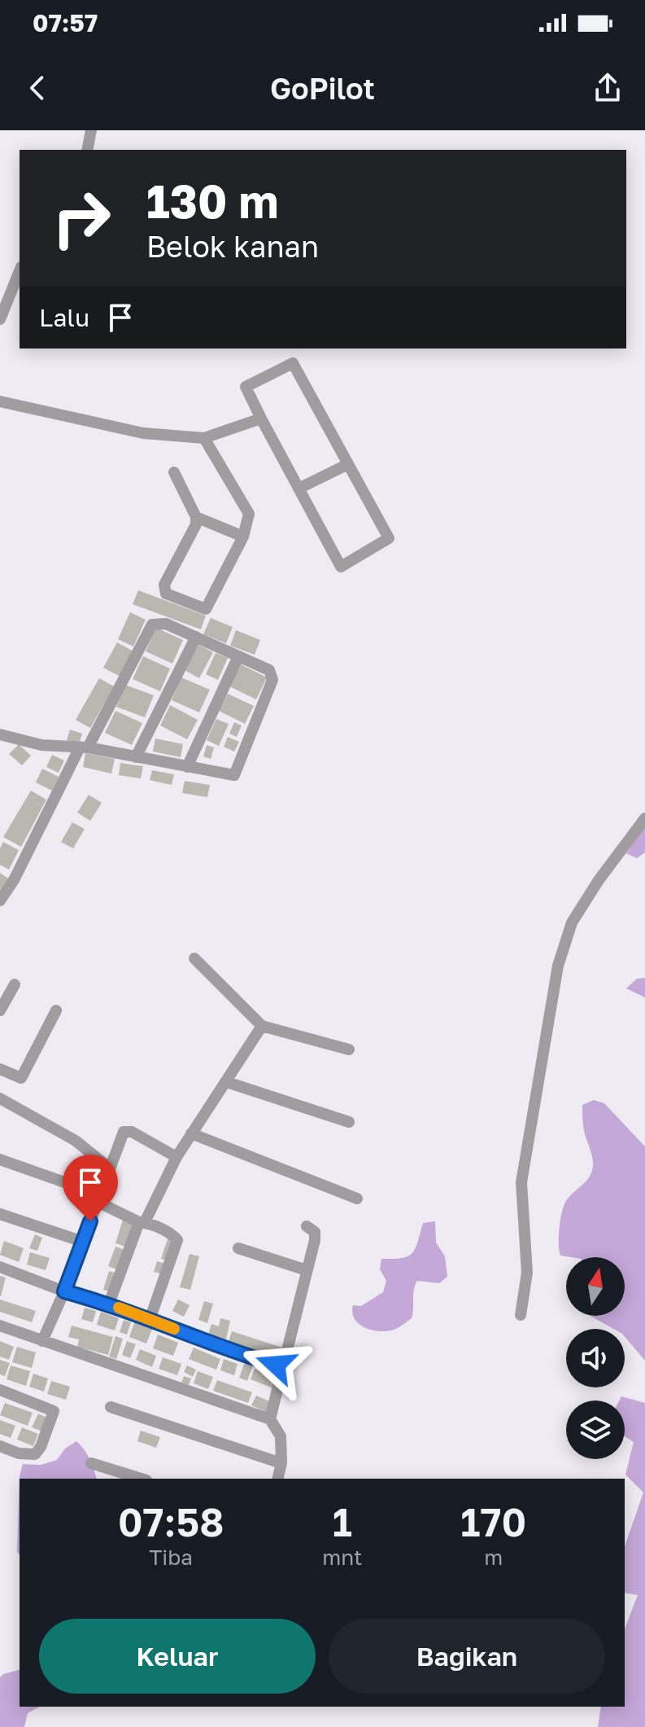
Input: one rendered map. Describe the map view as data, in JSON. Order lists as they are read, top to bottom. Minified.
{"north":"top","page":{"status":"07:57","header":"GoPilot","turn":["130 m","Belok kanan"],"then":"Lalu","eta":["07:58","Tiba","1","mnt","170","m"],"buttons":["Keluar","Bagikan"]}}
